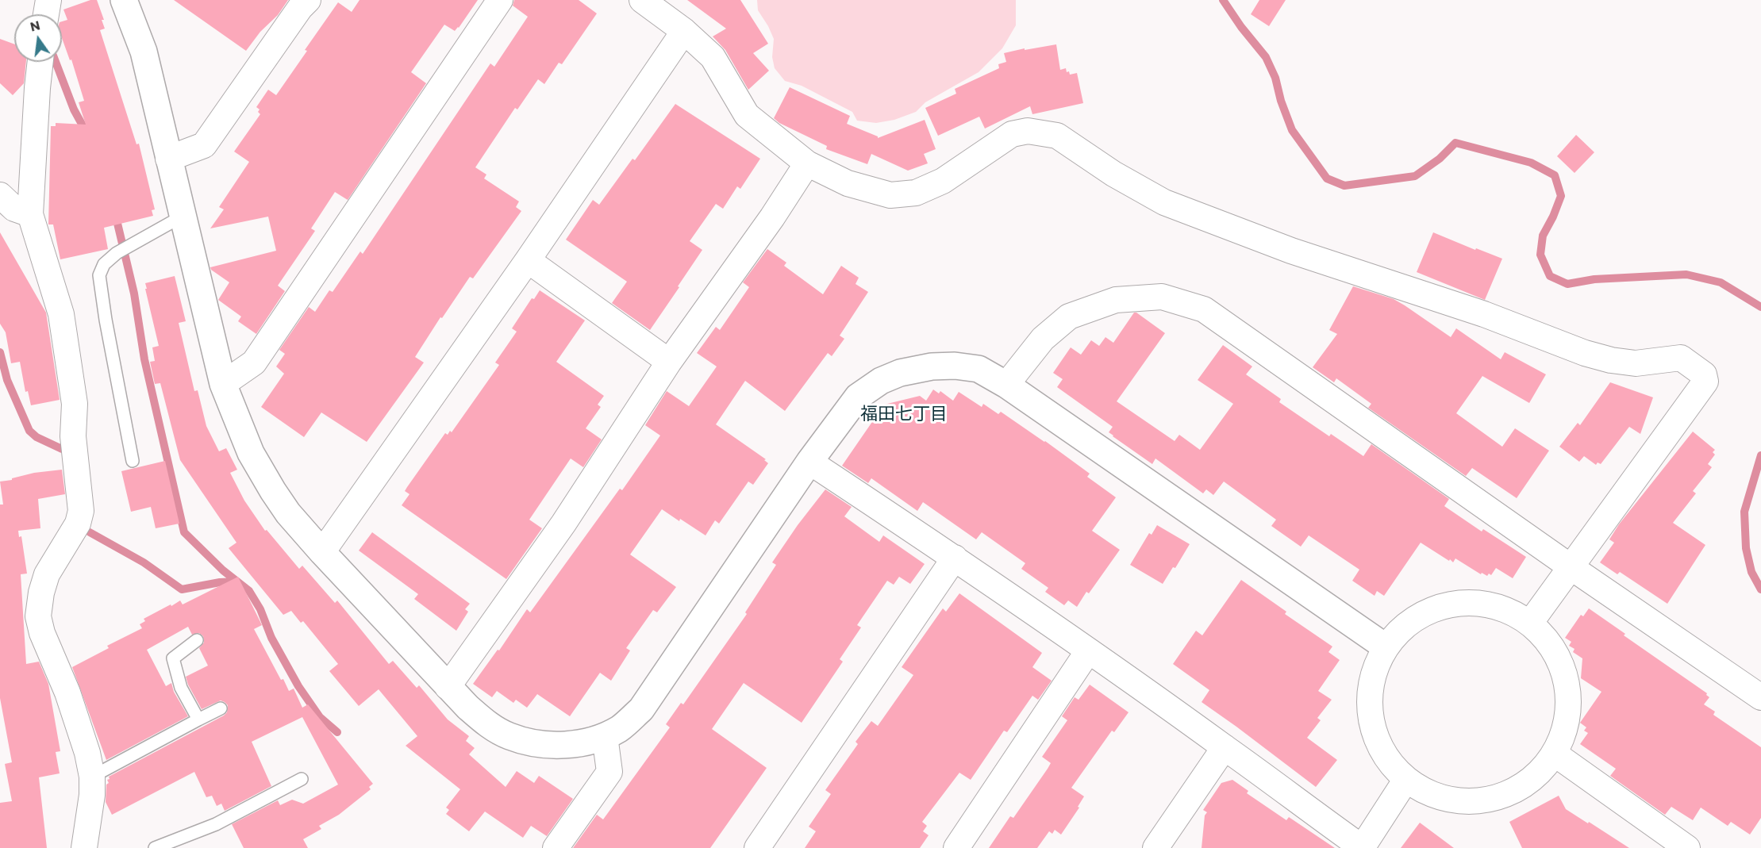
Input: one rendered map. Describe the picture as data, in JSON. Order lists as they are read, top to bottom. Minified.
{"districts":["福田七丁目"],"north":"top"}
